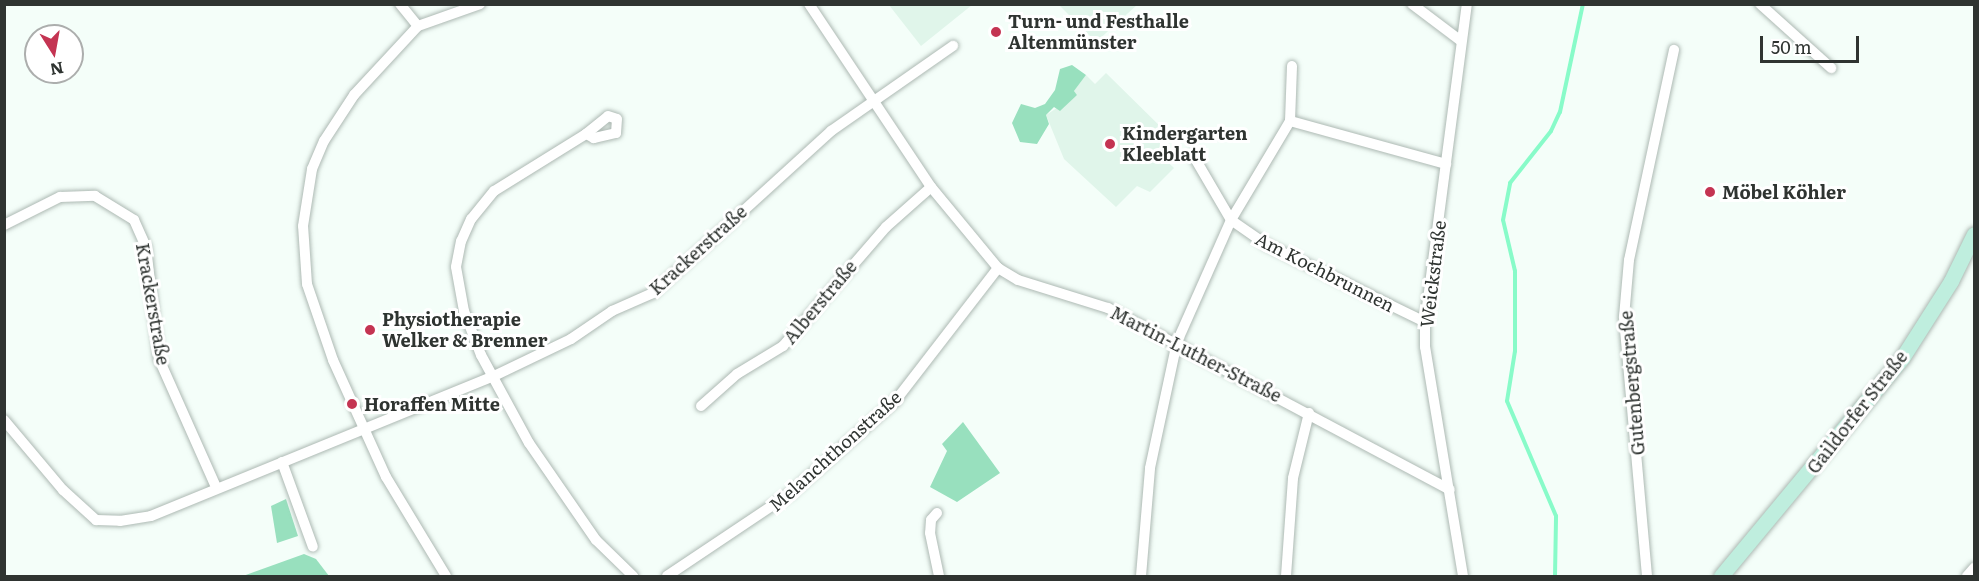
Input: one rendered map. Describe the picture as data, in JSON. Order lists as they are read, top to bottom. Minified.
{"streets":{"main road":["Gaildorfer Straße"],"street":["Krackerstraße","Am Kochbrunnen","Weickstraße","Alberstraße","Martin-Luther-Straße","Gutenbergstraße","Melanchthonstraße"]},"crossings":[["Krackerstraße","Martin-Luther-Straße"],["Am Kochbrunnen","Weickstraße"],["Weickstraße","Martin-Luther-Straße"],["Alberstraße","Martin-Luther-Straße"],["Martin-Luther-Straße","Melanchthonstraße"]],"places":["Turn- und Festhalle Altenmünster","Kindergarten Kleeblatt","Möbel Köhler","Physiotherapie Welker & Brenner","Horaffen Mitte"],"scale_bar":"50 m","north":"bottom"}
